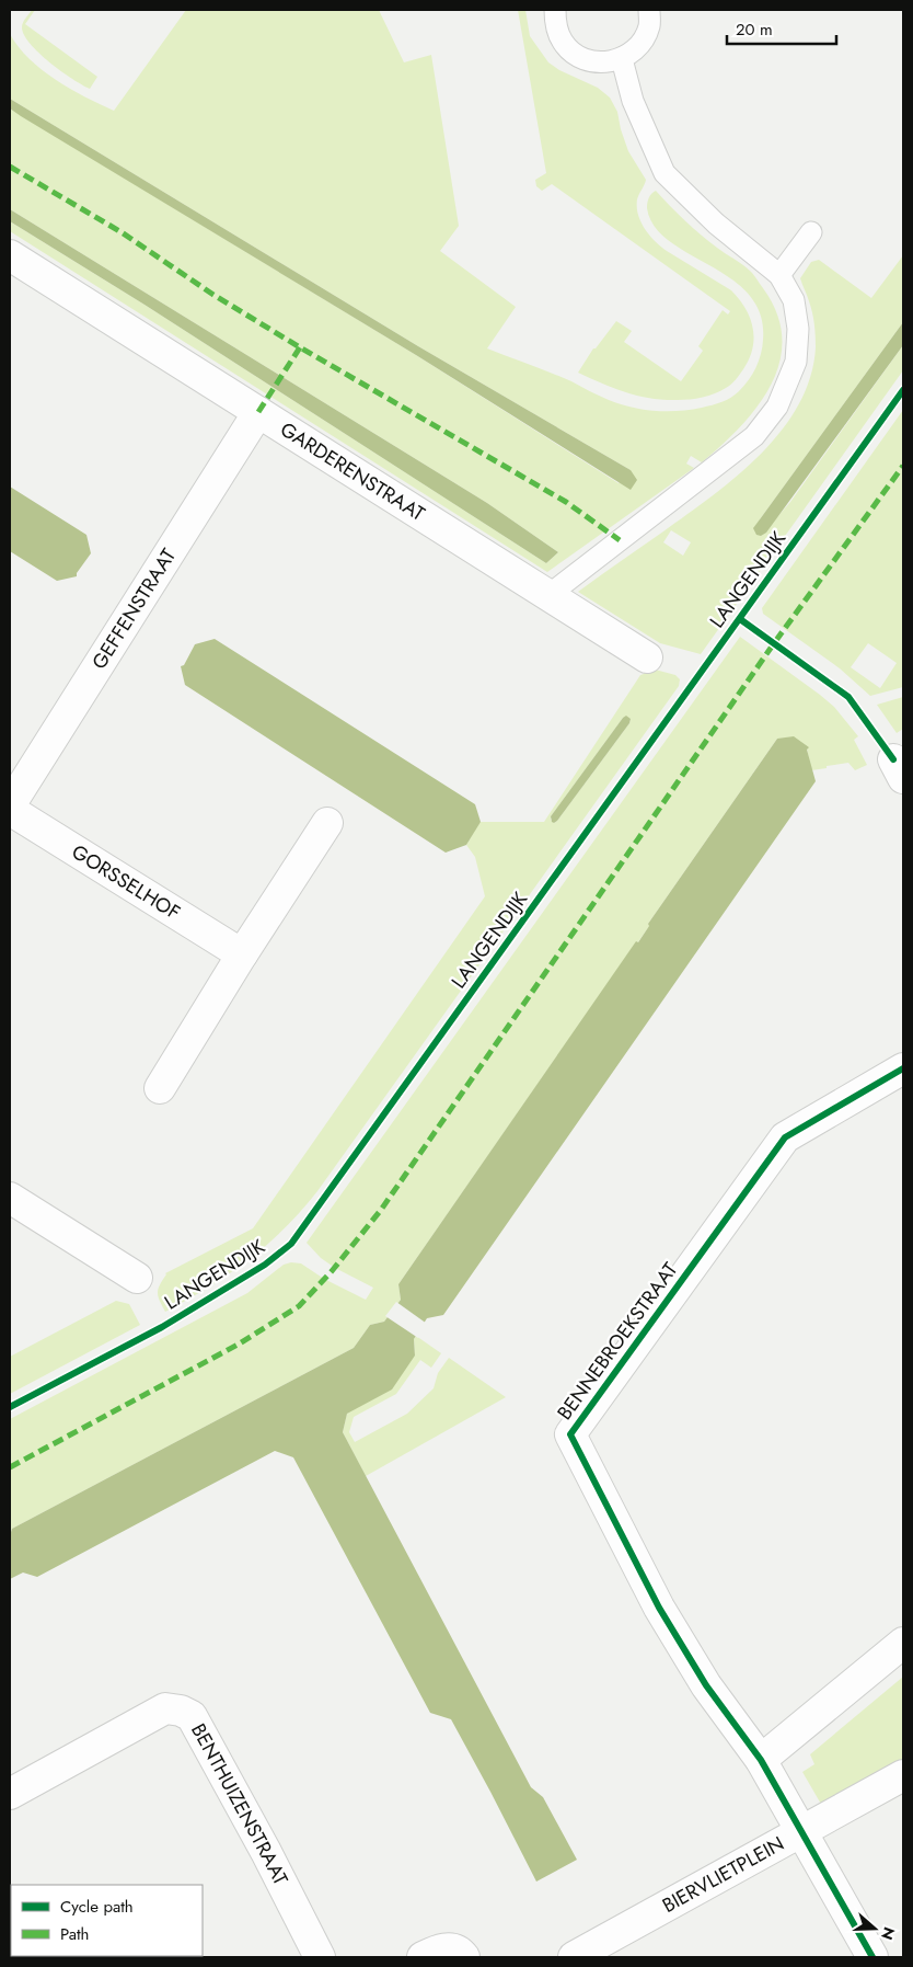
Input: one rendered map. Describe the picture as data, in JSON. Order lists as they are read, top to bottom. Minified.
{"streets":{"street":["GARDERENSTRAAT","GEFFENSTRAAT","GORSSELHOF","BENNEBROEKSTRAAT","BENTHUIZENSTRAAT","BIERVLIETPLEIN"],"cycle path":["LANGENDIJK"]},"crossings":[["GARDERENSTRAAT","GEFFENSTRAAT"],["BENNEBROEKSTRAAT","BIERVLIETPLEIN"]],"legend":["Cycle path","Path"],"scale_bar":"20 m","north":"right"}
